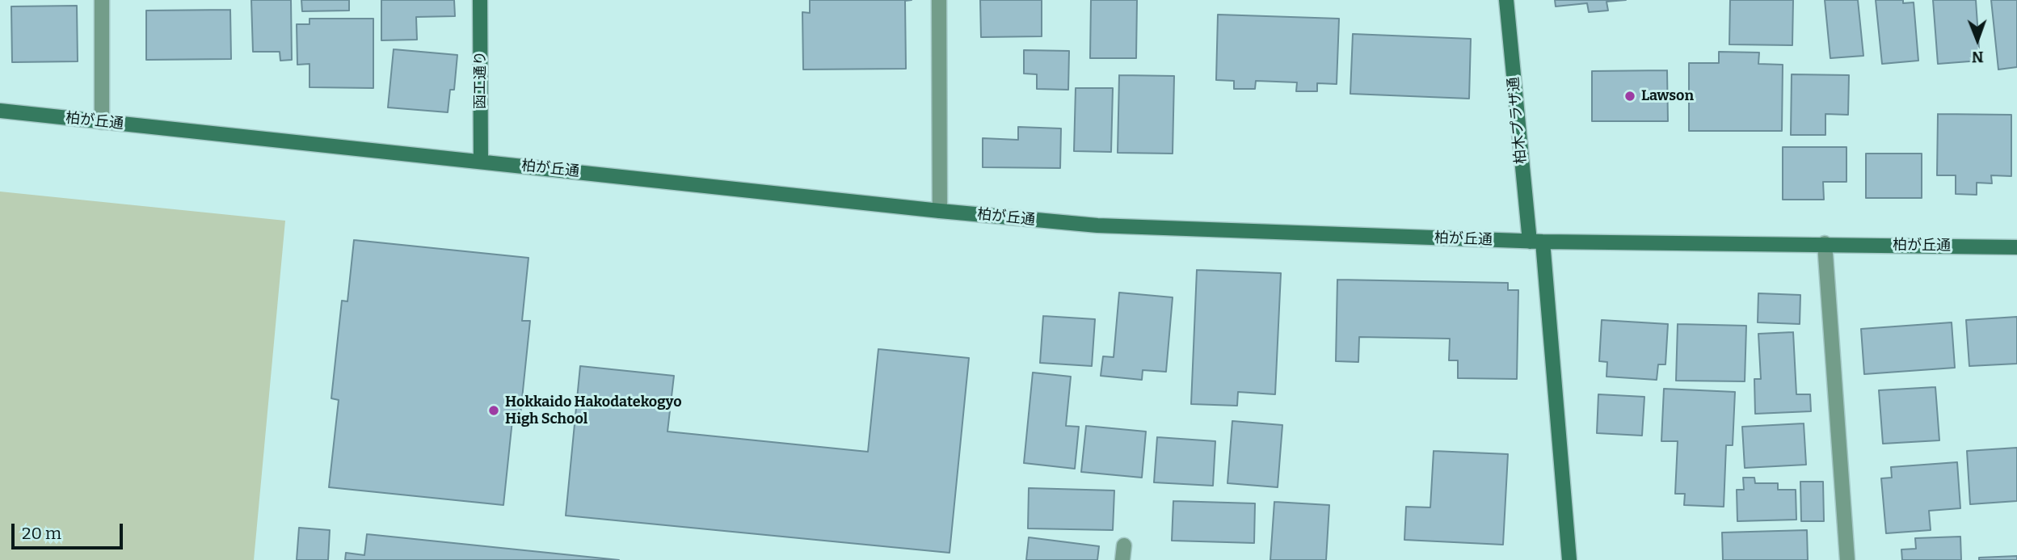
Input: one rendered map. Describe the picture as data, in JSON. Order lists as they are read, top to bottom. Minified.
{"streets":{"street":["函工通り","柏木プラザ通","柏が丘通"]},"crossings":[["函工通り","柏が丘通"],["柏木プラザ通","柏が丘通"]],"places":["Lawson","Hokkaido Hakodatekogyo High School"],"scale_bar":"20 m","north":"bottom"}
